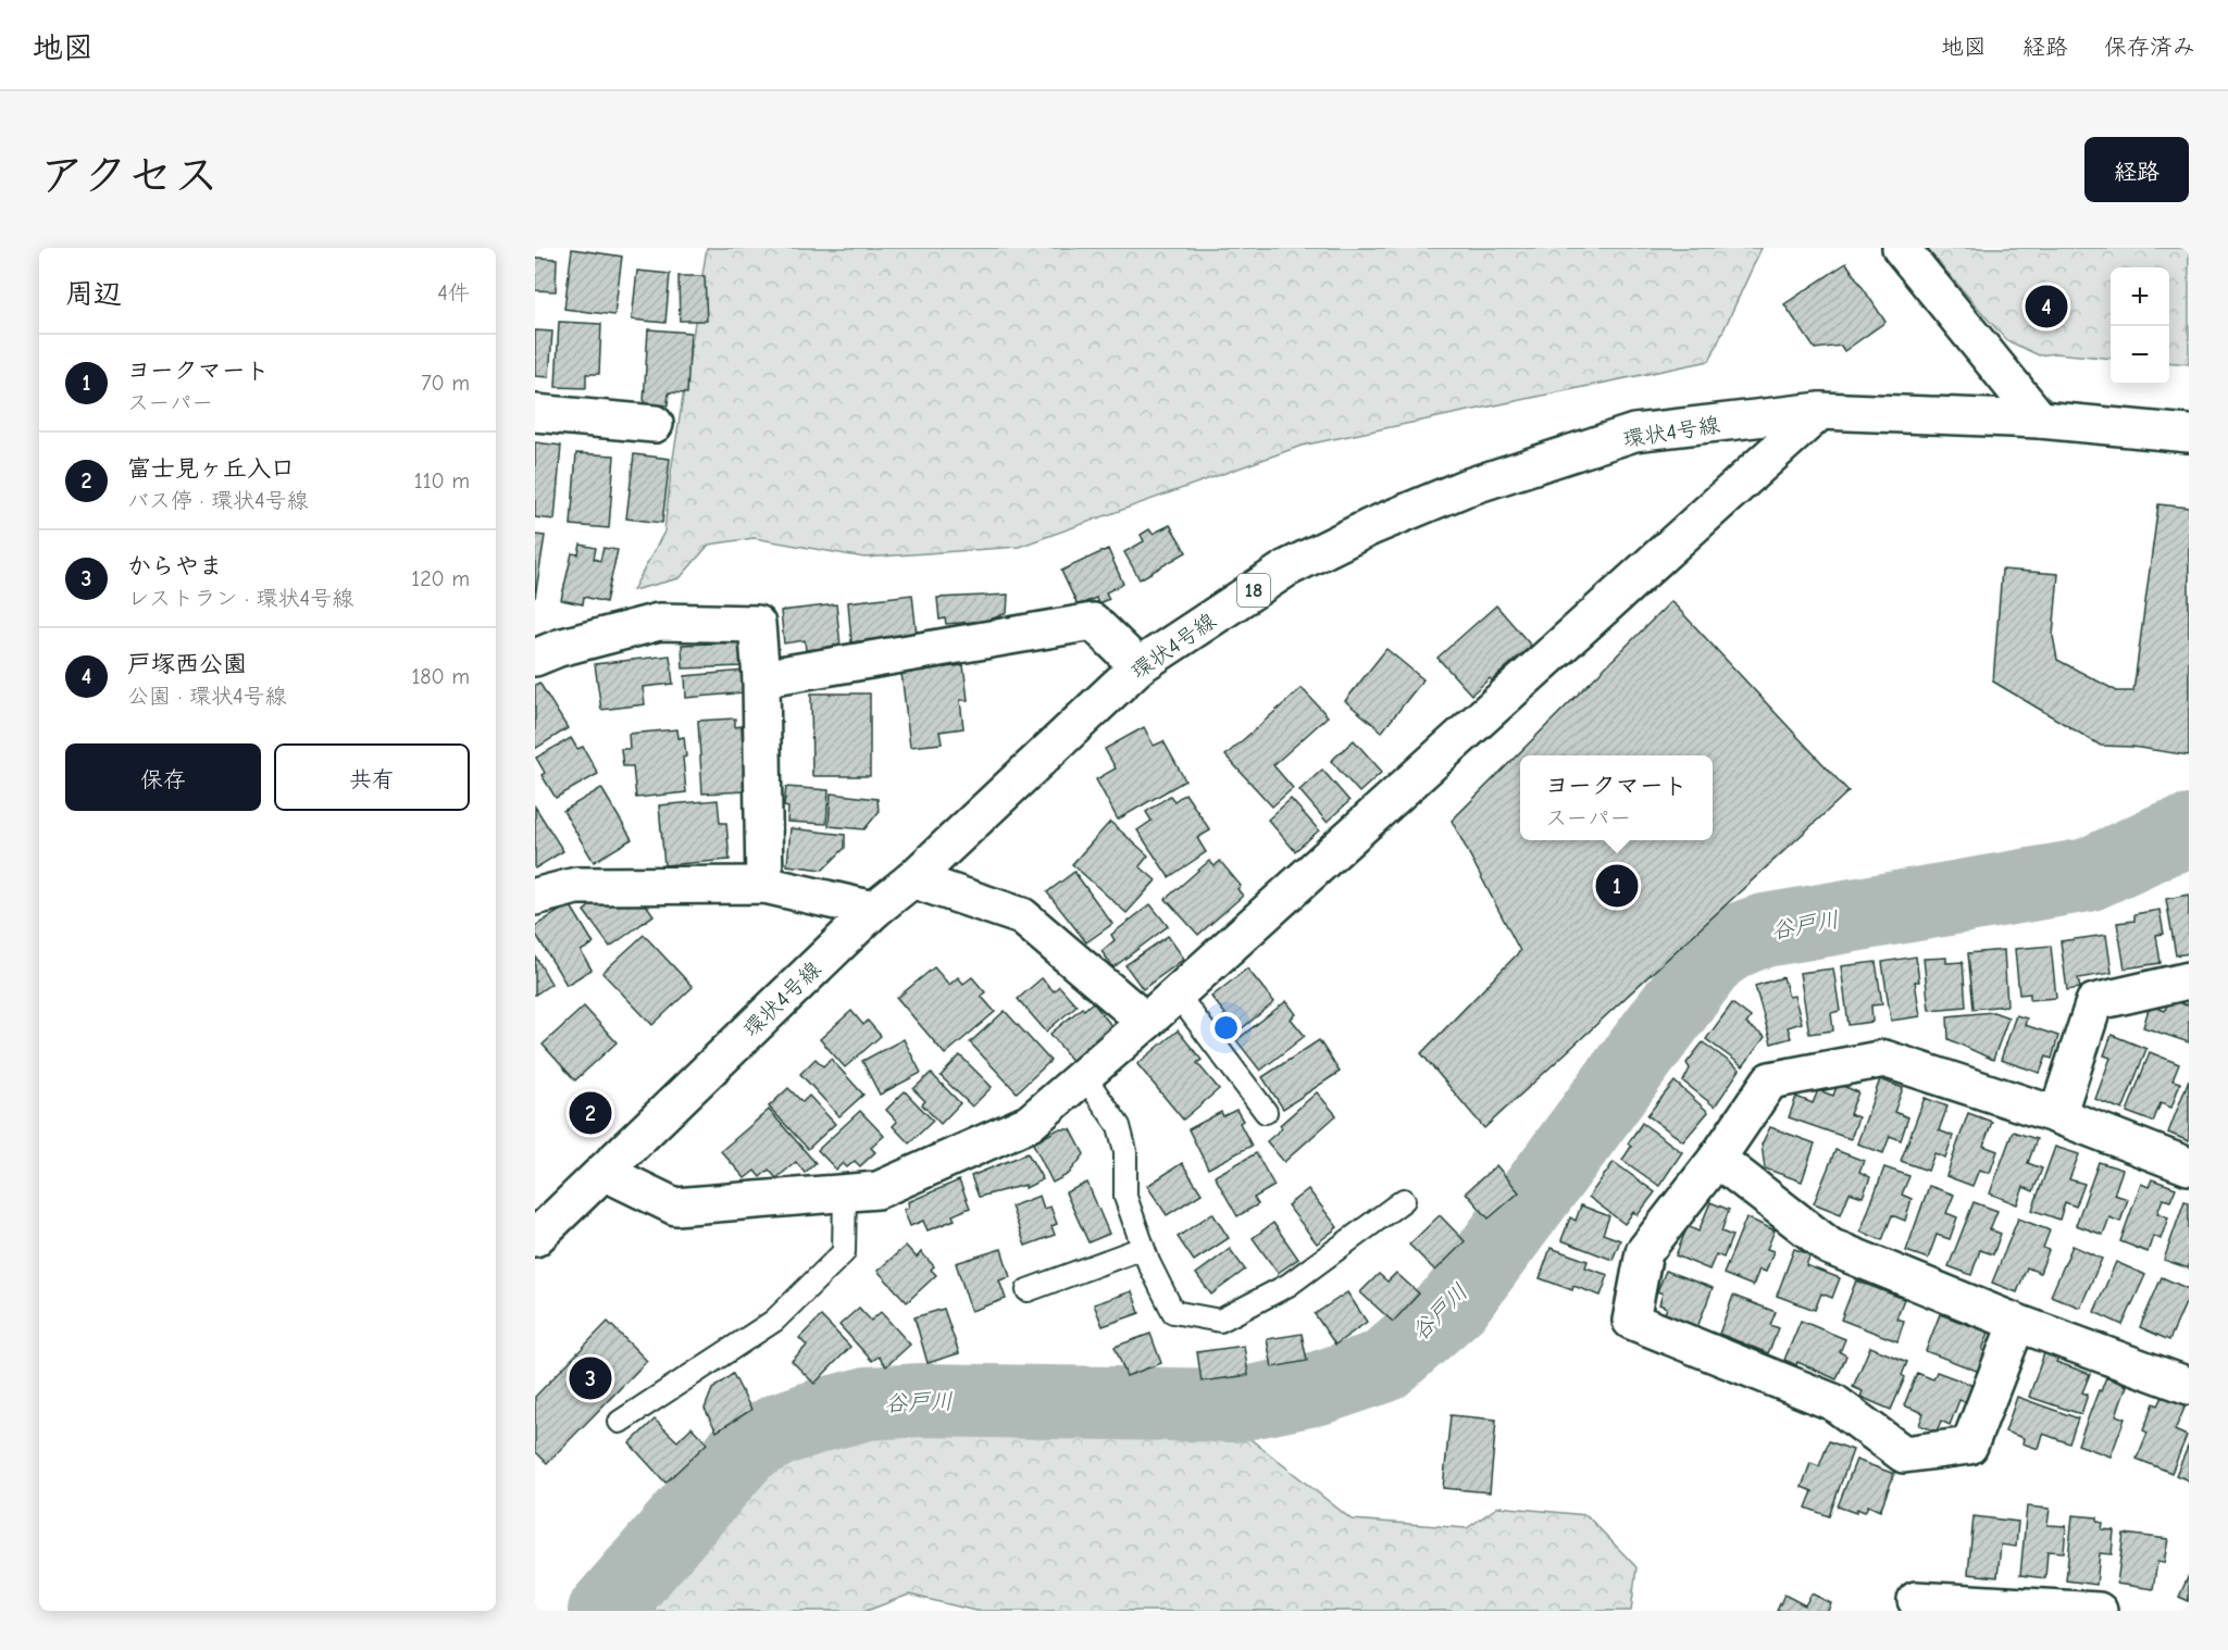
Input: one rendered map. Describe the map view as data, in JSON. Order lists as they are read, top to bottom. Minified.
{"streets":{"street":["環状4号線","18"]},"water":["谷戸川"],"page":{"header":"地図","nav":["地図","経路","保存済み"],"title":"アクセス","buttons":["経路",["保存","共有"]],"heading":["周辺","4件"],"map_buttons":["+","−"],"pins":["4","1","2","3"],"list":[{"mark":"1","name":"ヨークマート","note":"スーパー","value":"70 m"},{"mark":"2","name":"富士見ヶ丘入口","note":"バス停 · 環状4号線","value":"110 m"},{"mark":"3","name":"からやま","note":"レストラン · 環状4号線","value":"120 m"},{"mark":"4","name":"戸塚西公園","note":"公園 · 環状4号線","value":"180 m"}],"popup":["ヨークマート","スーパー"]}}
